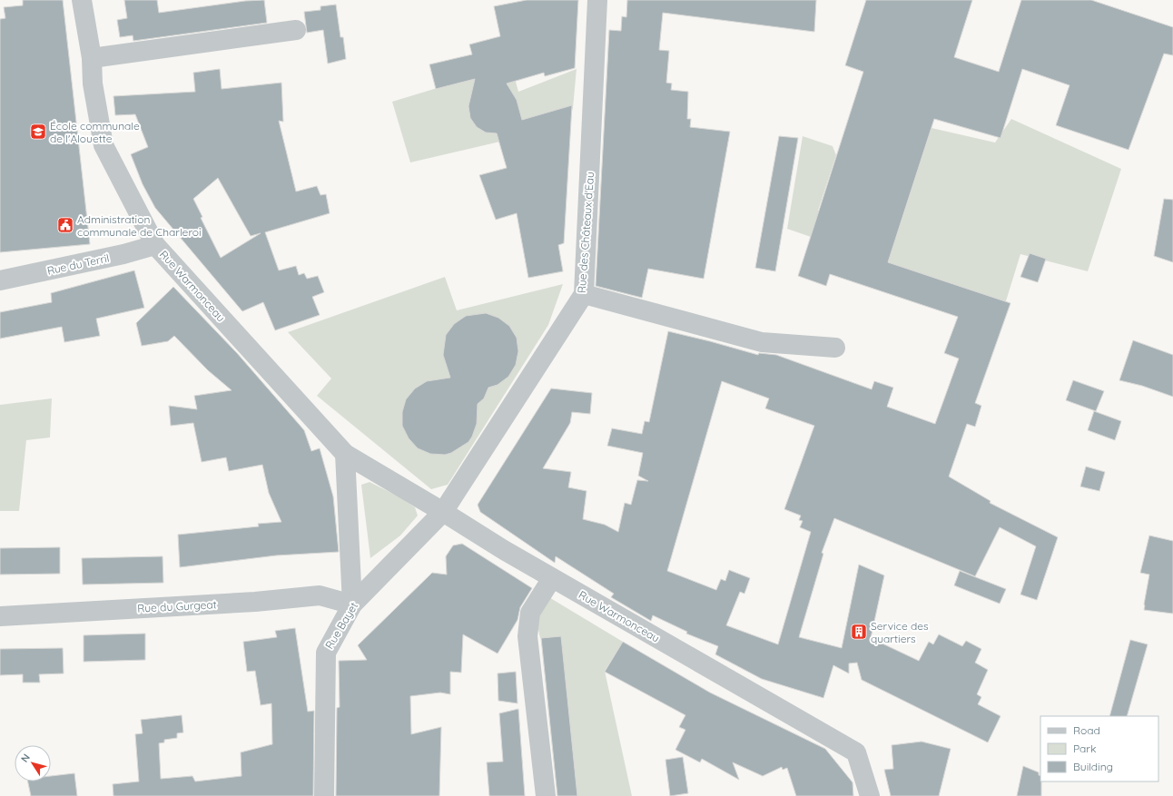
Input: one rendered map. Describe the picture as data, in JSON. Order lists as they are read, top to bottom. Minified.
{"streets":{"street":["Rue des Châteaux d'Eau","Rue du Terril","Rue Warmonceau","Rue du Gurgeat","Rue Bayet"]},"crossings":[["Rue des Châteaux d'Eau","Rue Warmonceau"],["Rue des Châteaux d'Eau","Rue Bayet"],["Rue du Terril","Rue Warmonceau"],["Rue Warmonceau","Rue Bayet"],["Rue du Gurgeat","Rue Bayet"]],"places":{"school or university":["École communale de l'Alouette"],"public building":["Administration communale de Charleroi"],"building":["Service des quartiers"]},"legend":["Road","Park","Building"],"north":"top left"}
